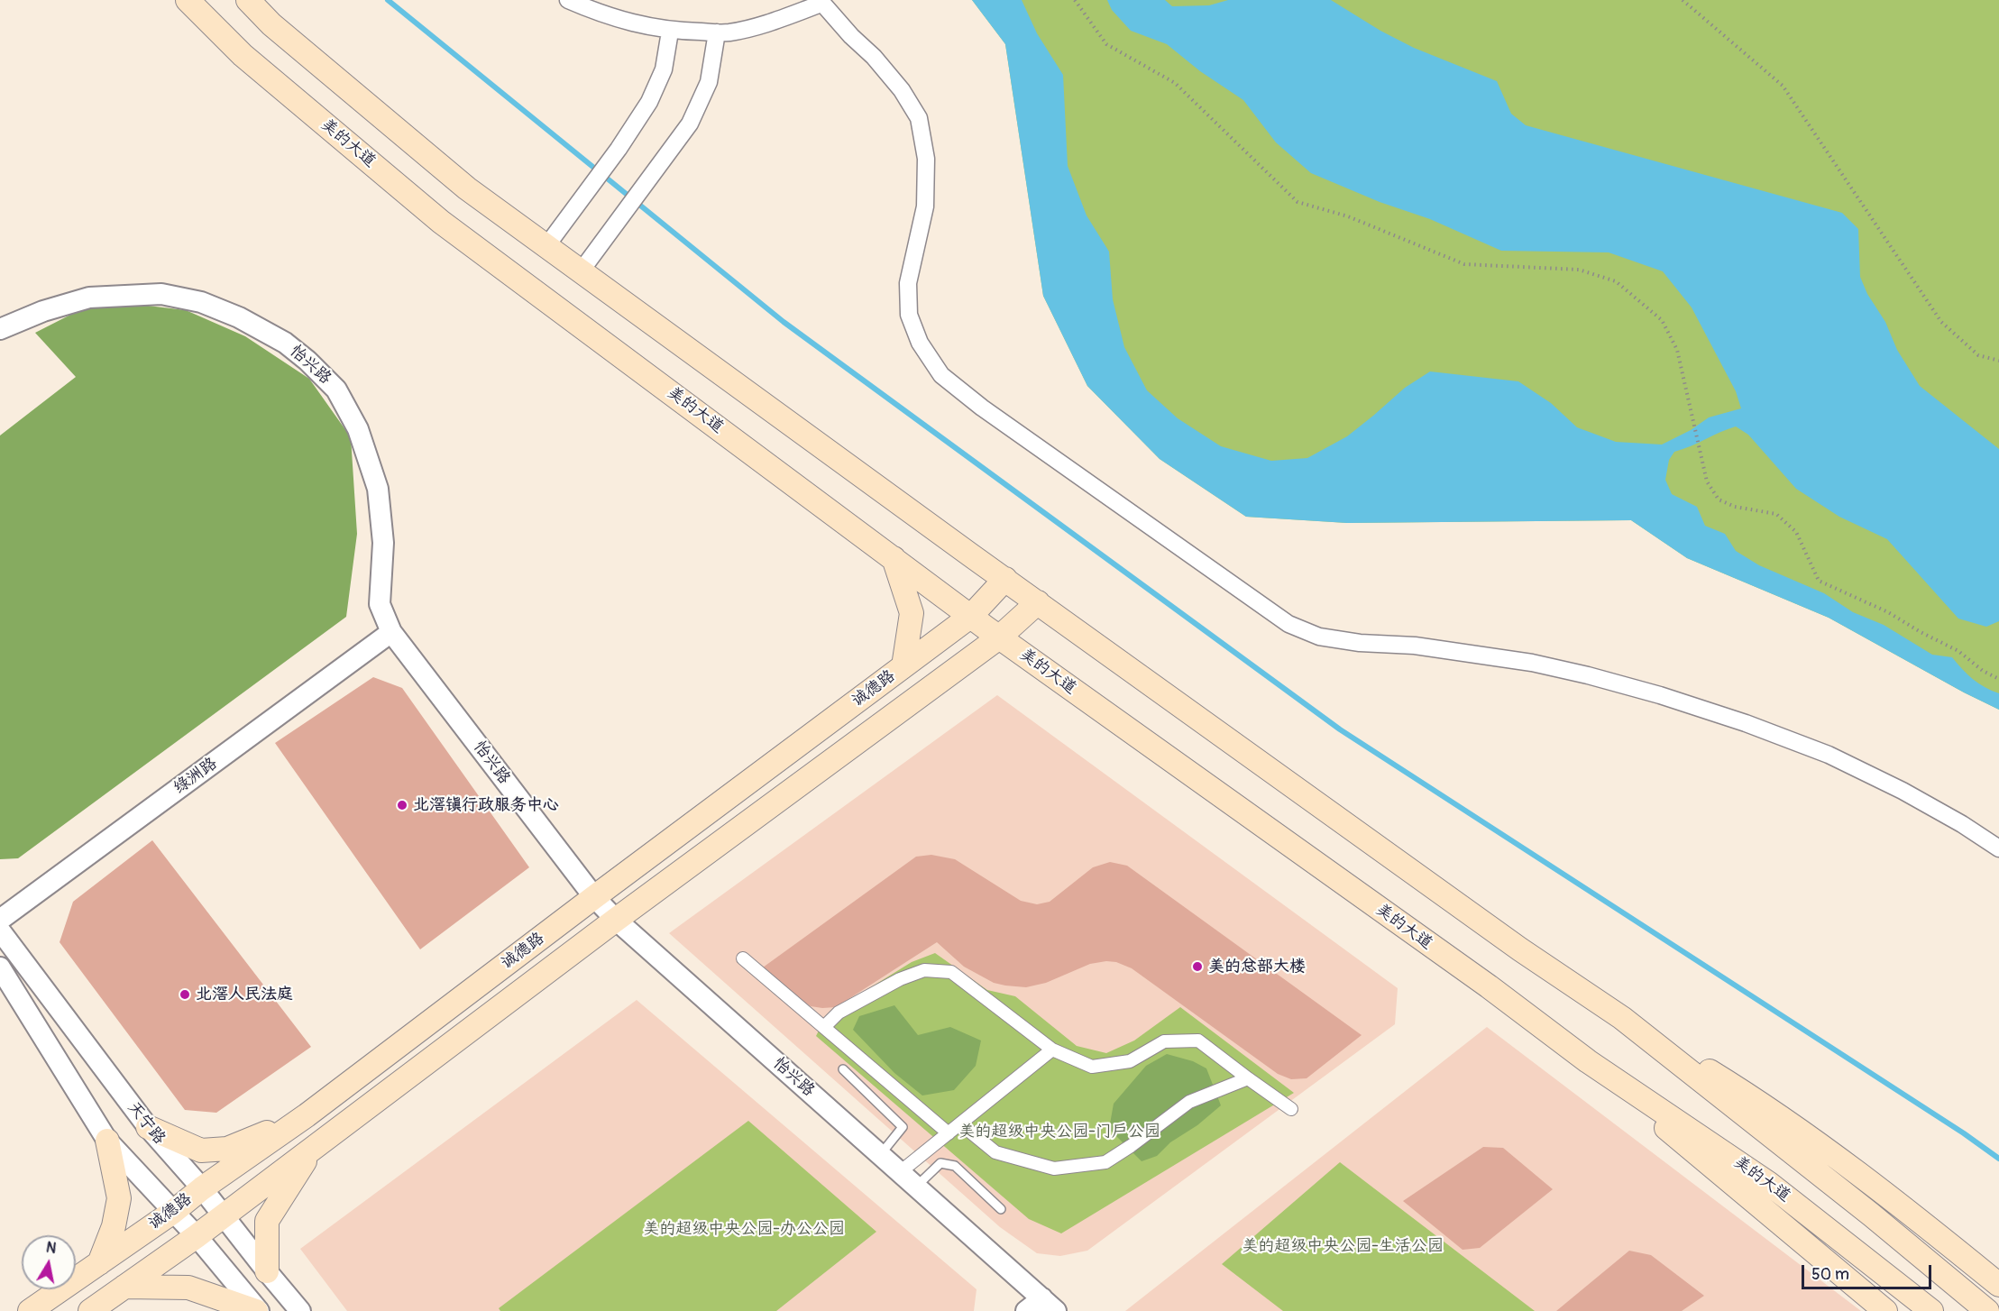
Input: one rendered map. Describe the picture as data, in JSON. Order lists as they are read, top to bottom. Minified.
{"streets":{"main road":["美的大道","诚德路"],"street":["怡兴路","绿洲路","天宁路"]},"crossings":[["美的大道","诚德路"],["怡兴路","诚德路"],["怡兴路","绿洲路"],["诚德路","天宁路"]],"parks":["美的超级中央公园-门户公园","美的超级中央公园-办公公园","美的超级中央公园-生活公园"],"places":["北滘镇行政服务中心","美的总部大楼","北滘人民法庭"],"scale_bar":"50 m","north":"top"}
